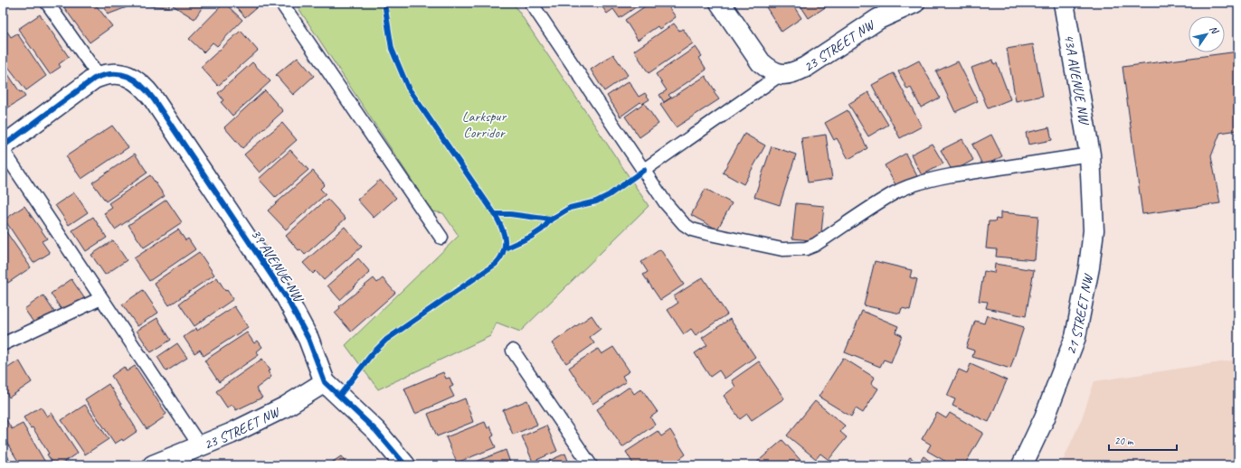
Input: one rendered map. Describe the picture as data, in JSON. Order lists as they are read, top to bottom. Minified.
{"streets":{"street":["23 STREET NW","43A AVENUE NW","39 AVENUE NW","21 STREET NW"]},"crossings":[["23 STREET NW","39 AVENUE NW"],["43A AVENUE NW","21 STREET NW"]],"parks":["Larkspur Corridor"],"scale_bar":"20 m","north":"top right"}
